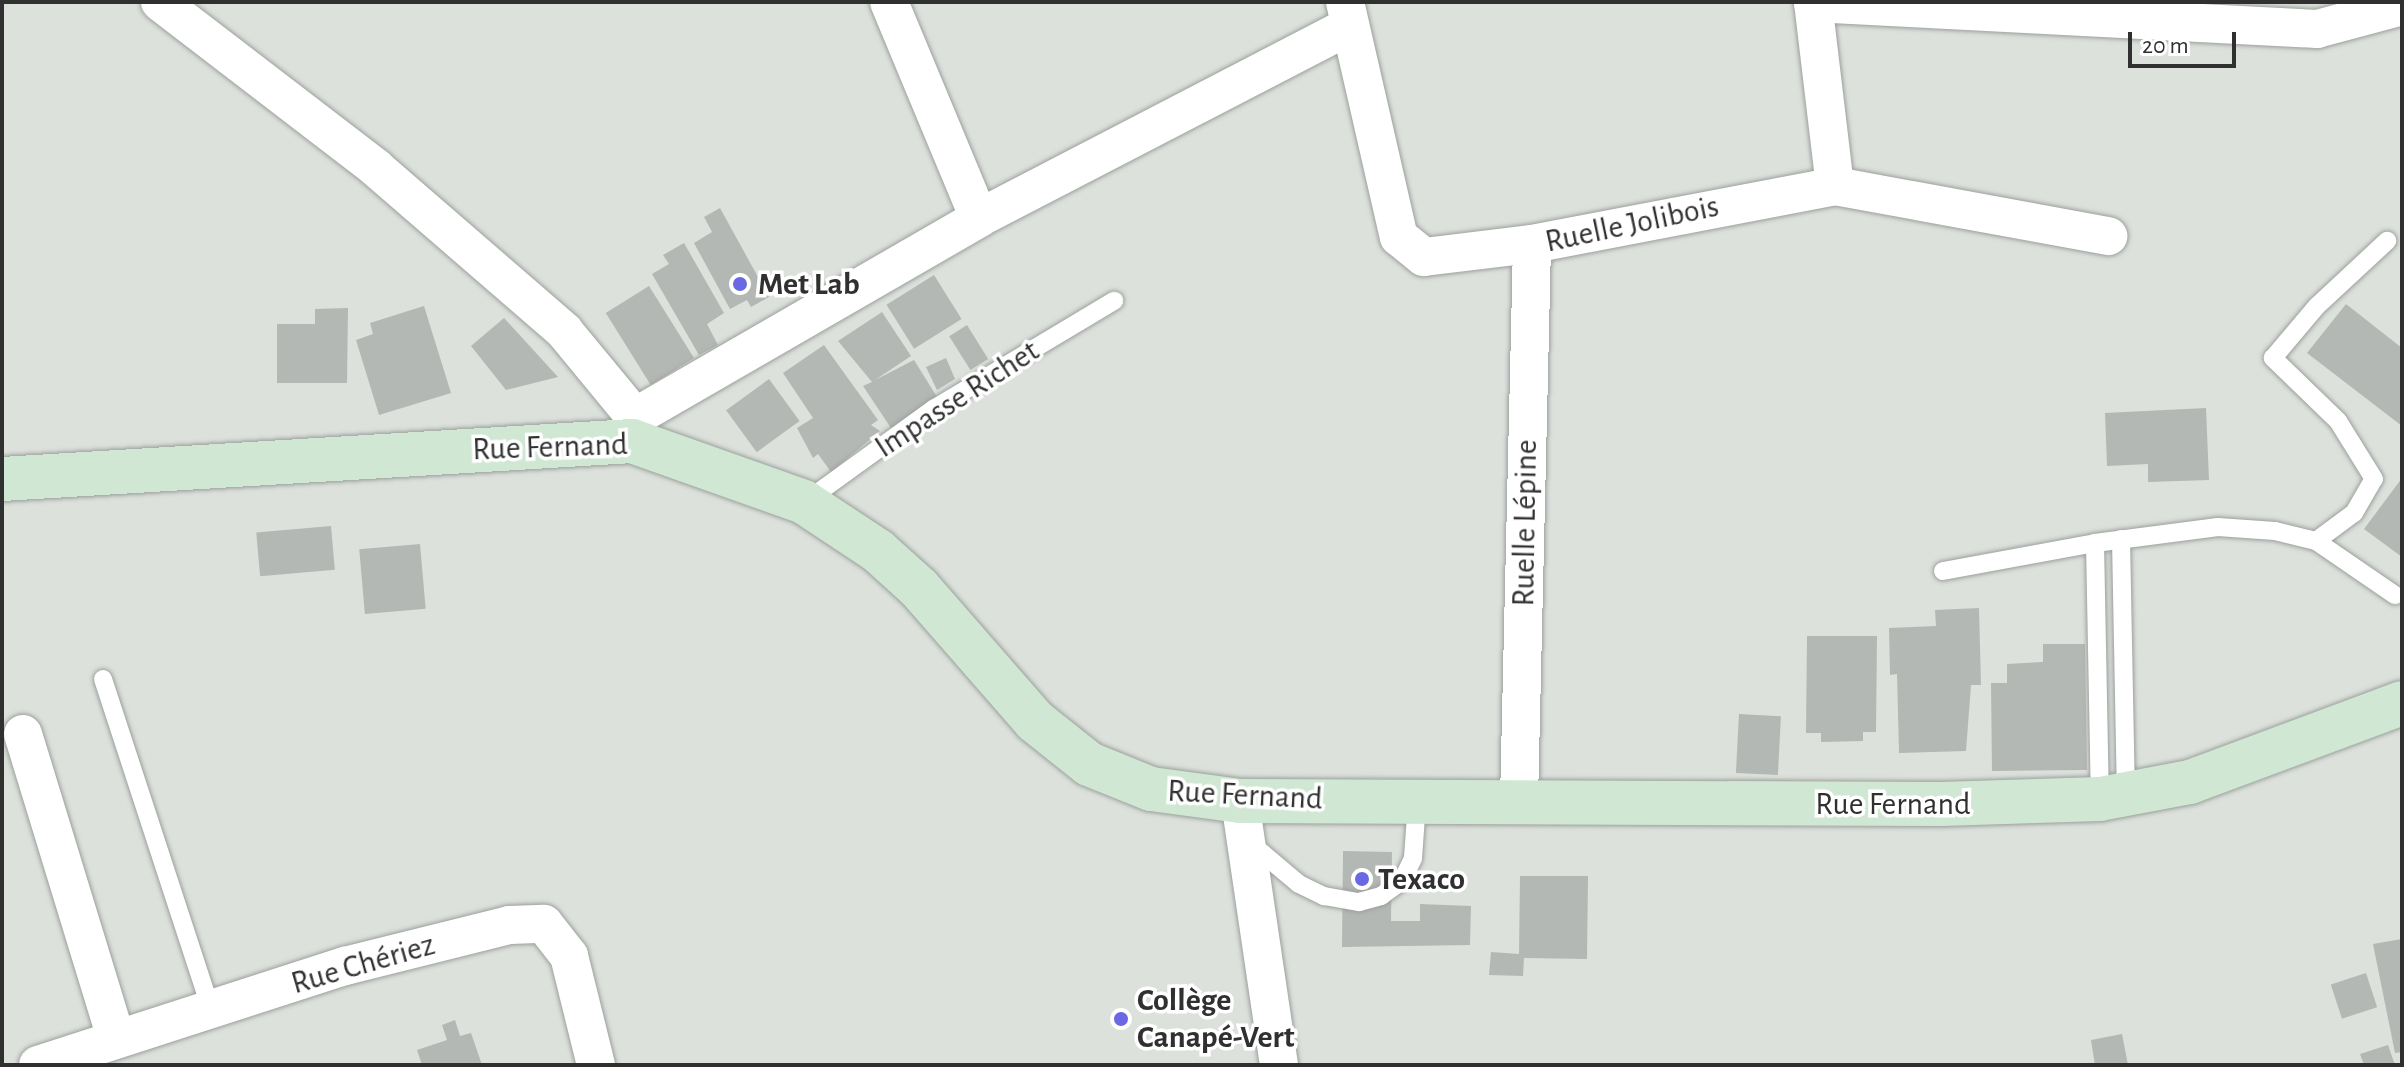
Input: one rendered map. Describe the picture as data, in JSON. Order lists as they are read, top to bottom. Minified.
{"streets":{"street":["Ruelle Jolibois","Rue Fernand","Ruelle Lépine","Rue Chériez"],"lane":["Impasse Richet"]},"crossings":[["Ruelle Jolibois","Ruelle Lépine"],["Impasse Richet","Rue Fernand"],["Rue Fernand","Ruelle Lépine"]],"places":["Met Lab","Texaco","Collège Canapé-Vert"],"scale_bar":"20 m"}
